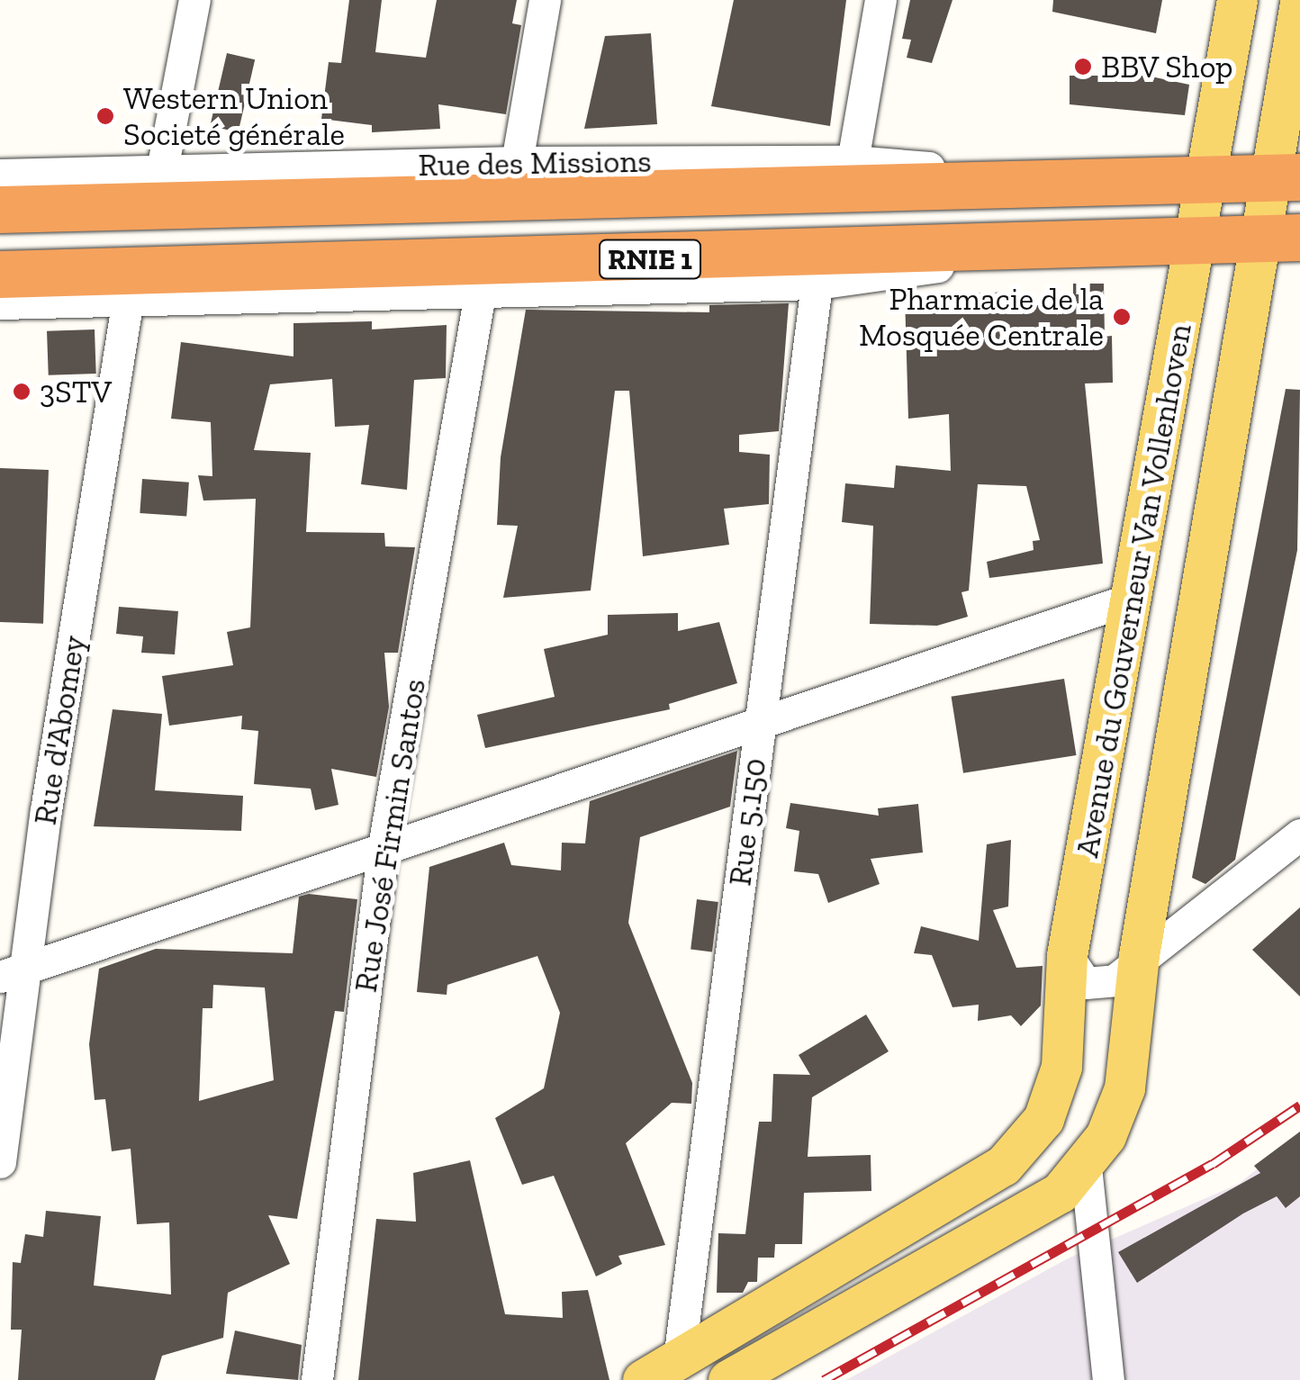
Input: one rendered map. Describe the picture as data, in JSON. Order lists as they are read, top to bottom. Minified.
{"streets":{"highway":["Rue des Missions","RNIE 1"],"main road":["Avenue du Gouverneur Van Vollenhoven"],"street":["Rue d'Abomey","Rue 5.150","Rue José Firmin Santos"]},"crossings":[["Rue des Missions","Avenue du Gouverneur Van Vollenhoven"],["RNIE 1","Avenue du Gouverneur Van Vollenhoven"],["Avenue du Gouverneur Van Vollenhoven","Rue 5.150"]],"places":["BBV Shop","Western Union Societé générale","Pharmacie de la Mosquée Centrale","3STV"]}
